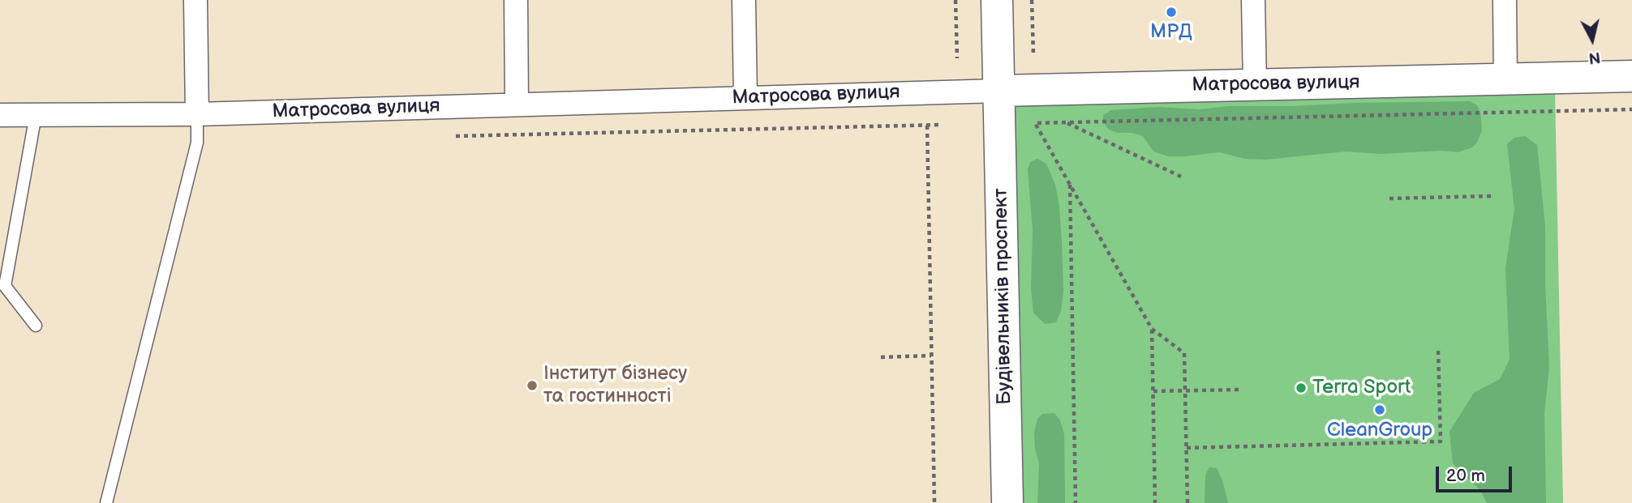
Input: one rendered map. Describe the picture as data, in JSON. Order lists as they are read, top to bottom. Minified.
{"streets":{"street":["Матросова вулиця","Будівельників проспект"]},"crossings":[["Матросова вулиця","Будівельників проспект"]],"places":["МРД","Інститут бізнесу та гостинності","Terra Sport","CleanGroup"],"scale_bar":"20 m","north":"bottom"}
